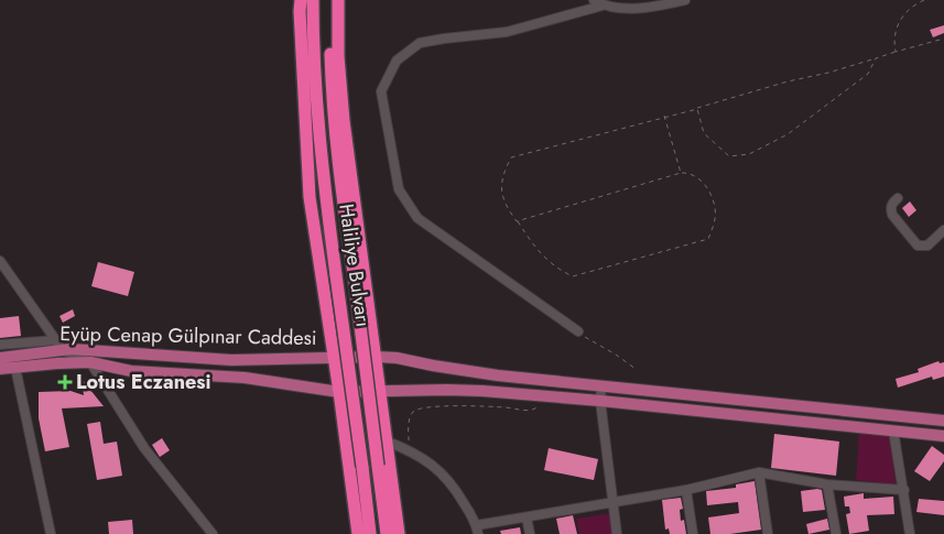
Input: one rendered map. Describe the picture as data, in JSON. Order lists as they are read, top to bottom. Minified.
{"streets":{"highway":["Haliliye Bulvarı"],"main road":["Eyüp Cenap Gülpınar Caddesi"]},"places":{"health":["Lotus Eczanesi"]}}
